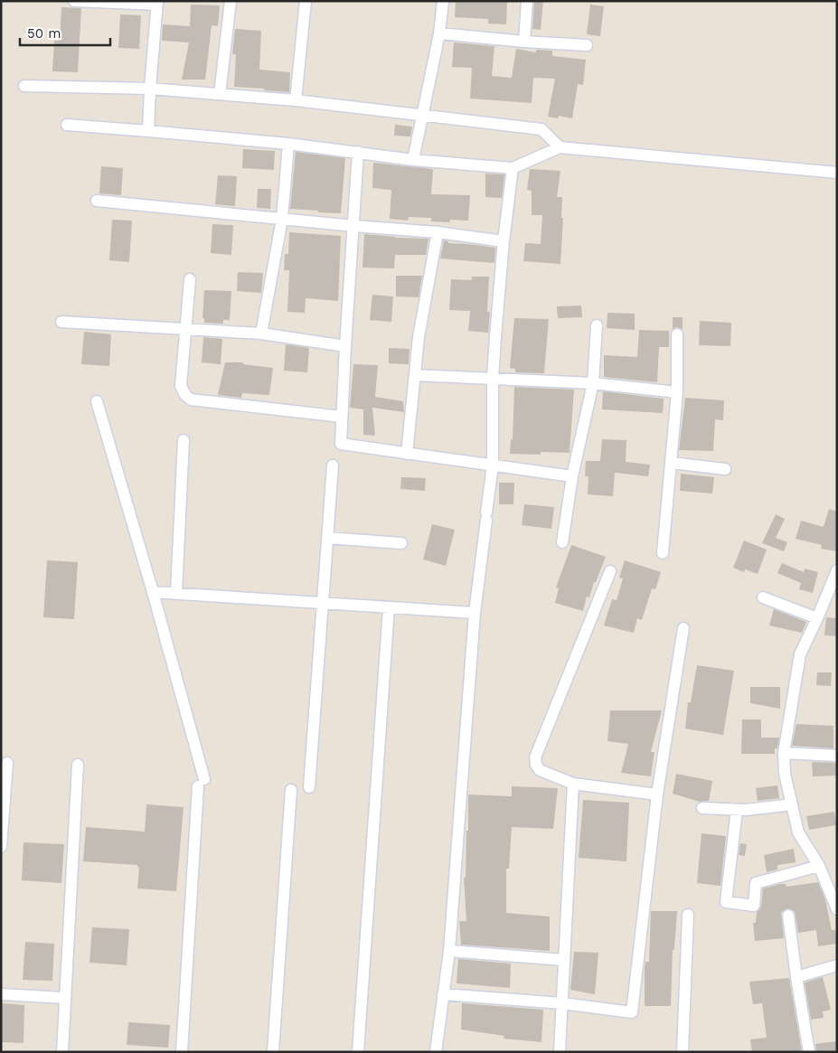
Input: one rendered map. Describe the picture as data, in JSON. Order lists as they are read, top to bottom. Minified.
{"scale_bar":"50 m"}
